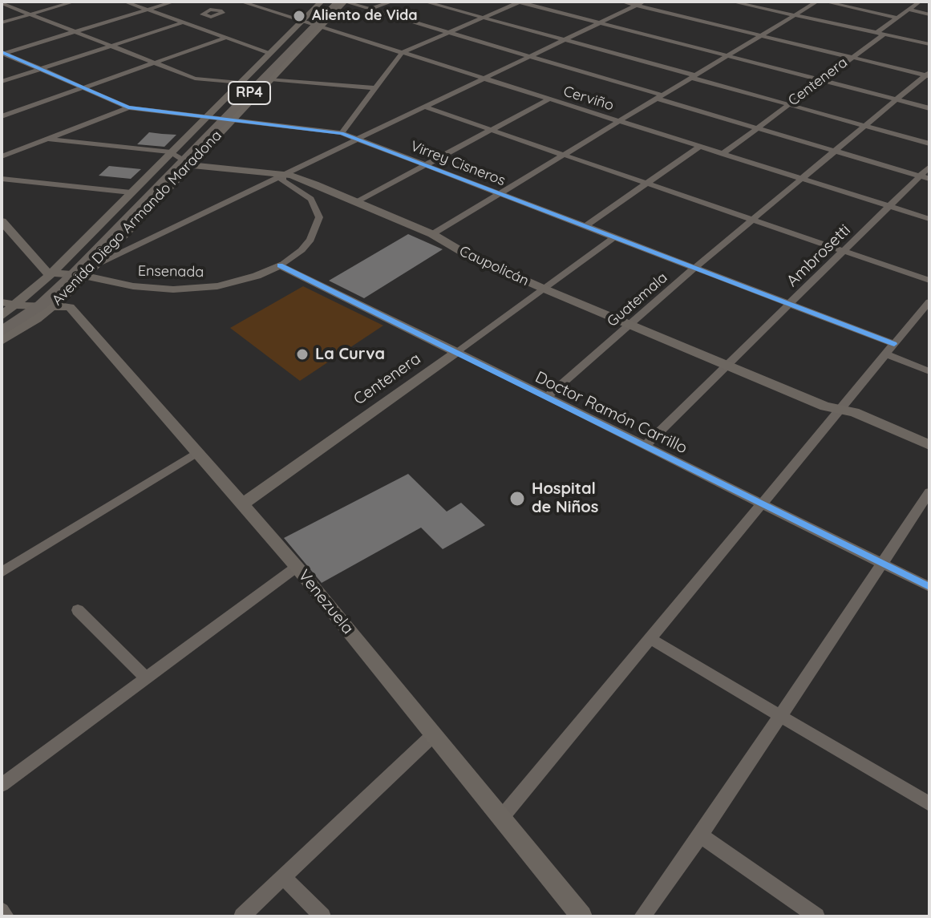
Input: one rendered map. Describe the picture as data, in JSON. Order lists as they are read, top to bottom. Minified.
{"streets":{"main road":["RP4","Avenida Diego Armando Maradona"],"street":["Centenera","Cerviño","Virrey Cisneros","Ambrosetti","Caupolicán","Ensenada","Guatemala","Doctor Ramón Carrillo","Venezuela"]},"crossings":[["Centenera","Cerviño"],["Centenera","Virrey Cisneros"],["Centenera","Caupolicán"],["Centenera","Doctor Ramón Carrillo"],["Centenera","Venezuela"],["Cerviño","Avenida Diego Armando Maradona"],["Cerviño","Ambrosetti"],["Cerviño","Guatemala"],["Virrey Cisneros","Avenida Diego Armando Maradona"],["Virrey Cisneros","Ambrosetti"],["Virrey Cisneros","Guatemala"],["Avenida Diego Armando Maradona","Caupolicán"],["Avenida Diego Armando Maradona","Ensenada"],["Avenida Diego Armando Maradona","Venezuela"],["Ambrosetti","Caupolicán"],["Ambrosetti","Doctor Ramón Carrillo"],["Caupolicán","Ensenada"],["Caupolicán","Guatemala"],["Ensenada","Doctor Ramón Carrillo"],["Guatemala","Doctor Ramón Carrillo"]],"places":["Aliento de Vida","La Curva","Hospital de Niños"]}
